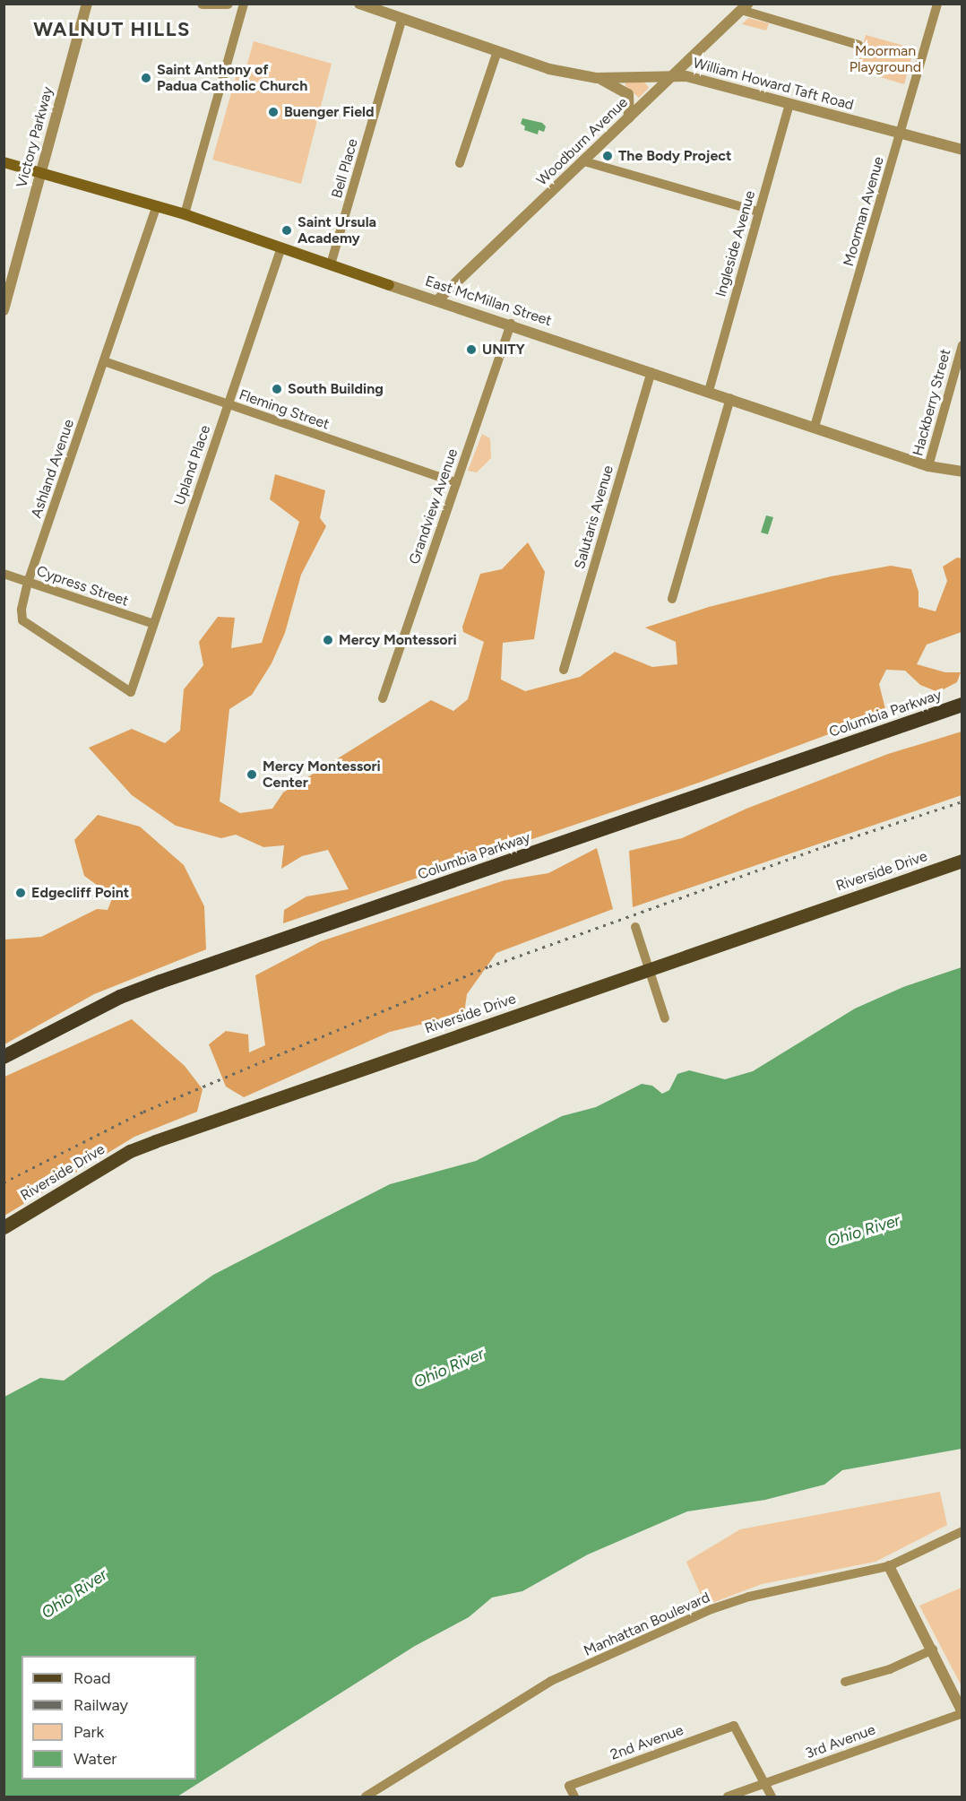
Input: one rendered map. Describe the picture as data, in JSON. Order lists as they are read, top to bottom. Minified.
{"streets":{"highway":["Columbia Parkway"],"main road":["East McMillan Street","Riverside Drive"],"street":["William Howard Taft Road","Victory Parkway","Woodburn Avenue","Bell Place","Moorman Avenue","Ingleside Avenue","Hackberry Street","Fleming Street","Upland Place","Ashland Avenue","Grandview Avenue","Salutaris Avenue","Cypress Street","Manhattan Boulevard","3rd Avenue","2nd Avenue"]},"crossings":[["William Howard Taft Road","Woodburn Avenue"],["William Howard Taft Road","Bell Place"],["William Howard Taft Road","Moorman Avenue"],["William Howard Taft Road","Ingleside Avenue"],["Victory Parkway","East McMillan Street"],["Woodburn Avenue","East McMillan Street"],["Bell Place","East McMillan Street"],["Moorman Avenue","East McMillan Street"],["Ingleside Avenue","East McMillan Street"],["East McMillan Street","Hackberry Street"],["East McMillan Street","Upland Place"],["East McMillan Street","Ashland Avenue"],["East McMillan Street","Grandview Avenue"],["East McMillan Street","Salutaris Avenue"],["Fleming Street","Upland Place"],["Fleming Street","Ashland Avenue"],["Fleming Street","Grandview Avenue"],["Upland Place","Ashland Avenue"],["Upland Place","Cypress Street"],["Ashland Avenue","Cypress Street"],["3rd Avenue","2nd Avenue"]],"districts":["WALNUT HILLS"],"water":["Ohio River"],"parks":["Moorman Playground"],"places":["Saint Anthony of Padua Catholic Church","Buenger Field","The Body Project","Saint Ursula Academy","UNITY","South Building","Mercy Montessori","Mercy Montessori Center","Edgecliff Point"],"legend":["Road","Railway","Park","Water"]}
